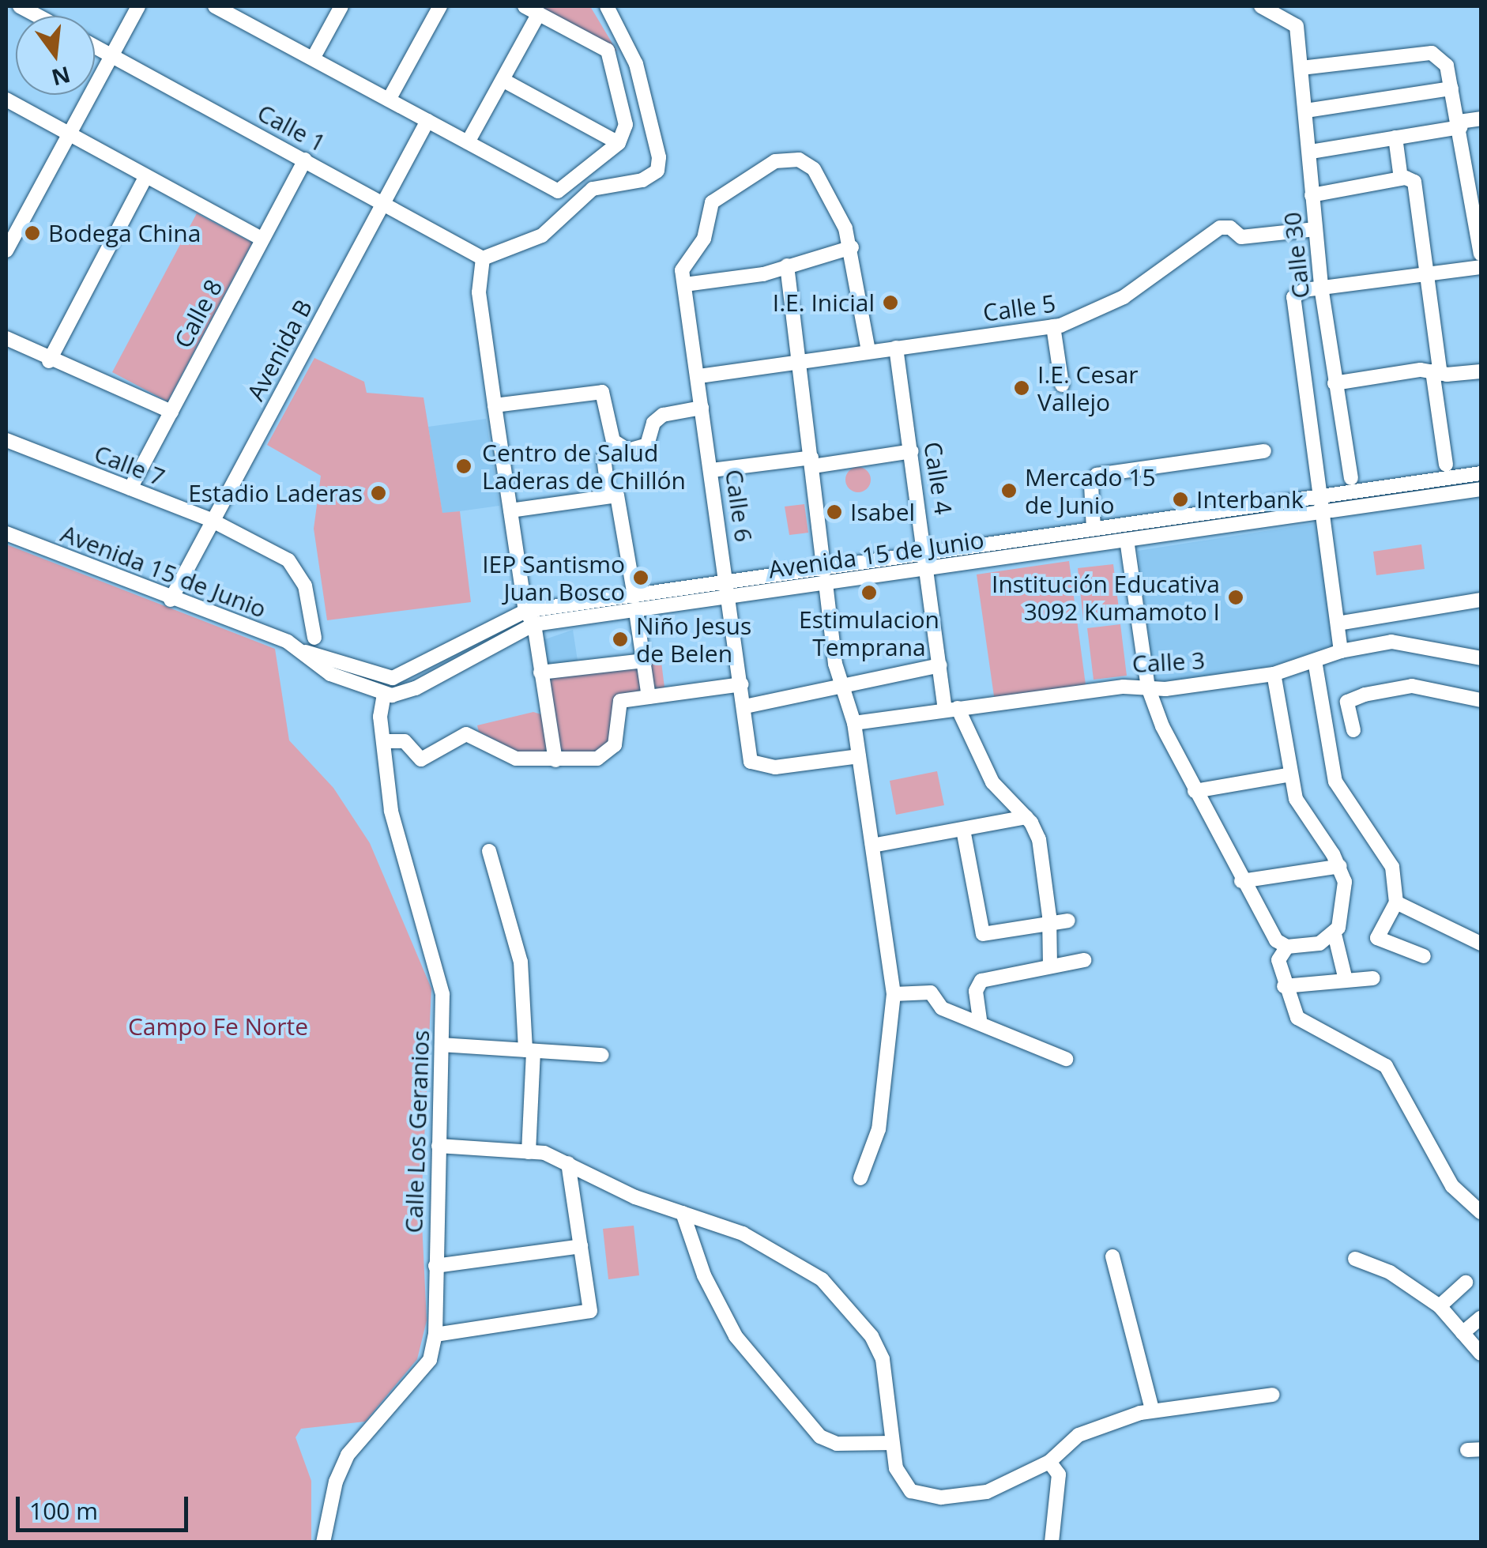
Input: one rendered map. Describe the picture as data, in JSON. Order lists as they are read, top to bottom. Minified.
{"streets":{"street":["Calle 1","Calle 30","Calle 5","Calle 8","Avenida B","Calle 7","Calle 4","Calle 6","Avenida 15 de Junio","Calle 3","Calle Los Geranios"]},"crossings":[["Calle 1","Calle 8"],["Calle 1","Avenida B"],["Calle 30","Calle 5"],["Calle 5","Calle 4"],["Calle 5","Calle 6"],["Calle 8","Calle 7"],["Avenida B","Calle 7"],["Avenida B","Avenida 15 de Junio"],["Calle 4","Avenida 15 de Junio"],["Calle 4","Calle 3"],["Calle 6","Avenida 15 de Junio"],["Avenida 15 de Junio","Calle Los Geranios"]],"parks":["Campo Fe Norte"],"places":["Bodega China","I.E. Inicial","I.E. Cesar Vallejo","Centro de Salud Laderas de Chillón","Mercado 15 de Junio","Estadio Laderas","Interbank","Isabel","IEP Santismo Juan Bosco","Estimulacion Temprana","Institución Educativa 3092 Kumamoto I","Niño Jesus de Belen"],"scale_bar":"100 m","north":"bottom"}
